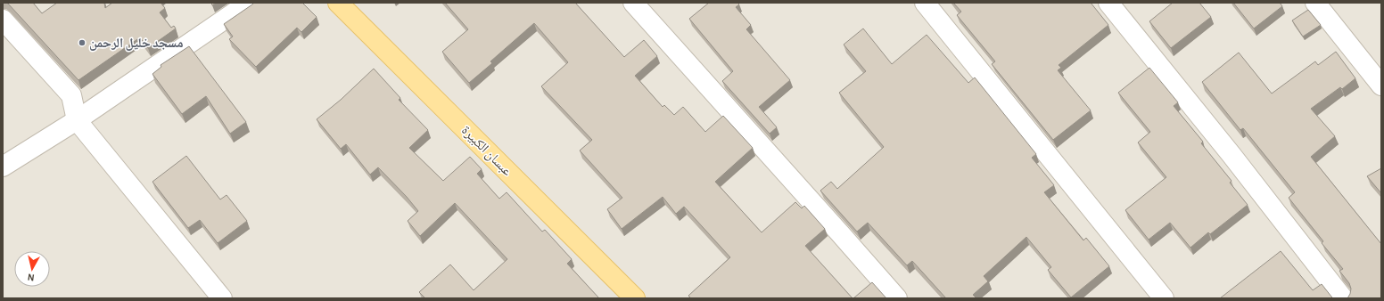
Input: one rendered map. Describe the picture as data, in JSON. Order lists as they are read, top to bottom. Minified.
{"streets":{"main road":["عبسان الكبيرة"]},"places":["مسجد خليل الرحمن"],"north":"bottom"}
